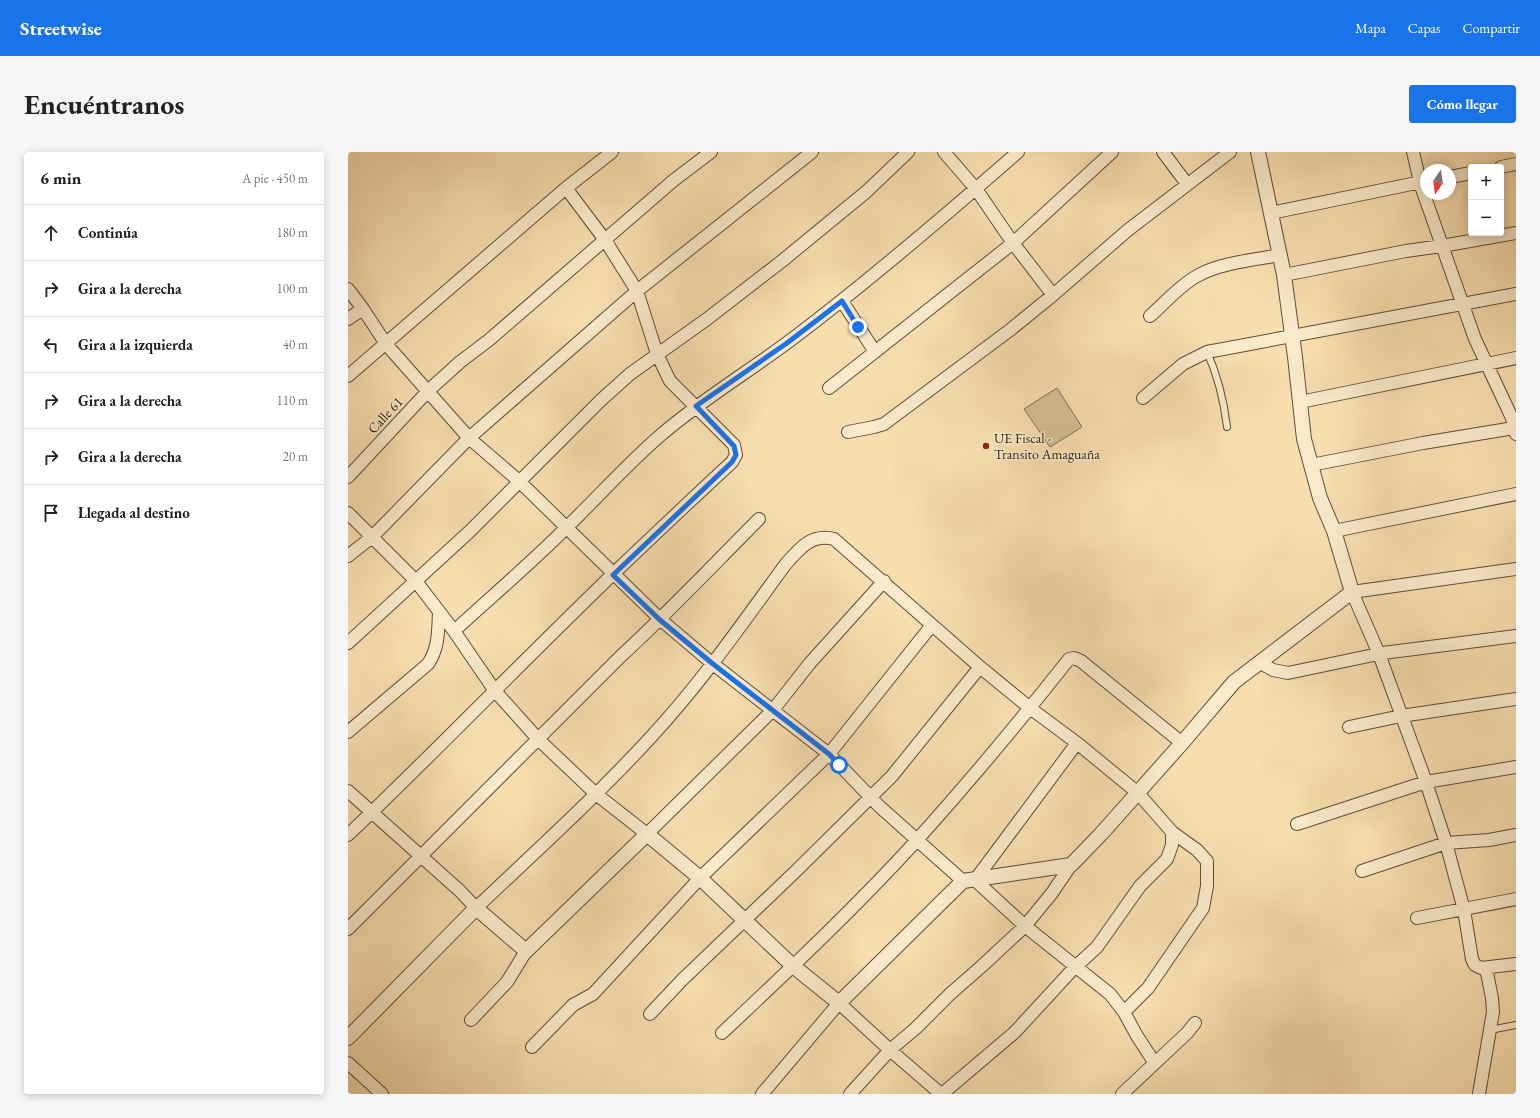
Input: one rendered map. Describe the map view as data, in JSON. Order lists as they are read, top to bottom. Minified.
{"streets":{"street":["Calle 61"]},"places":["UE Fiscal - Transito Amaguaña"],"north":"bottom","page":{"header":"Streetwise","nav":["Mapa","Capas","Compartir"],"buttons":"Cómo llegar","title":"Encuéntranos","heading":["6 min","A pie · 450 m"],"map_buttons":["+","−"],"list":[["Continúa","180 m"],["Gira a la derecha","100 m"],["Gira a la izquierda","40 m"],["Gira a la derecha","110 m"],["Gira a la derecha","20 m"],"Llegada al destino"]}}
